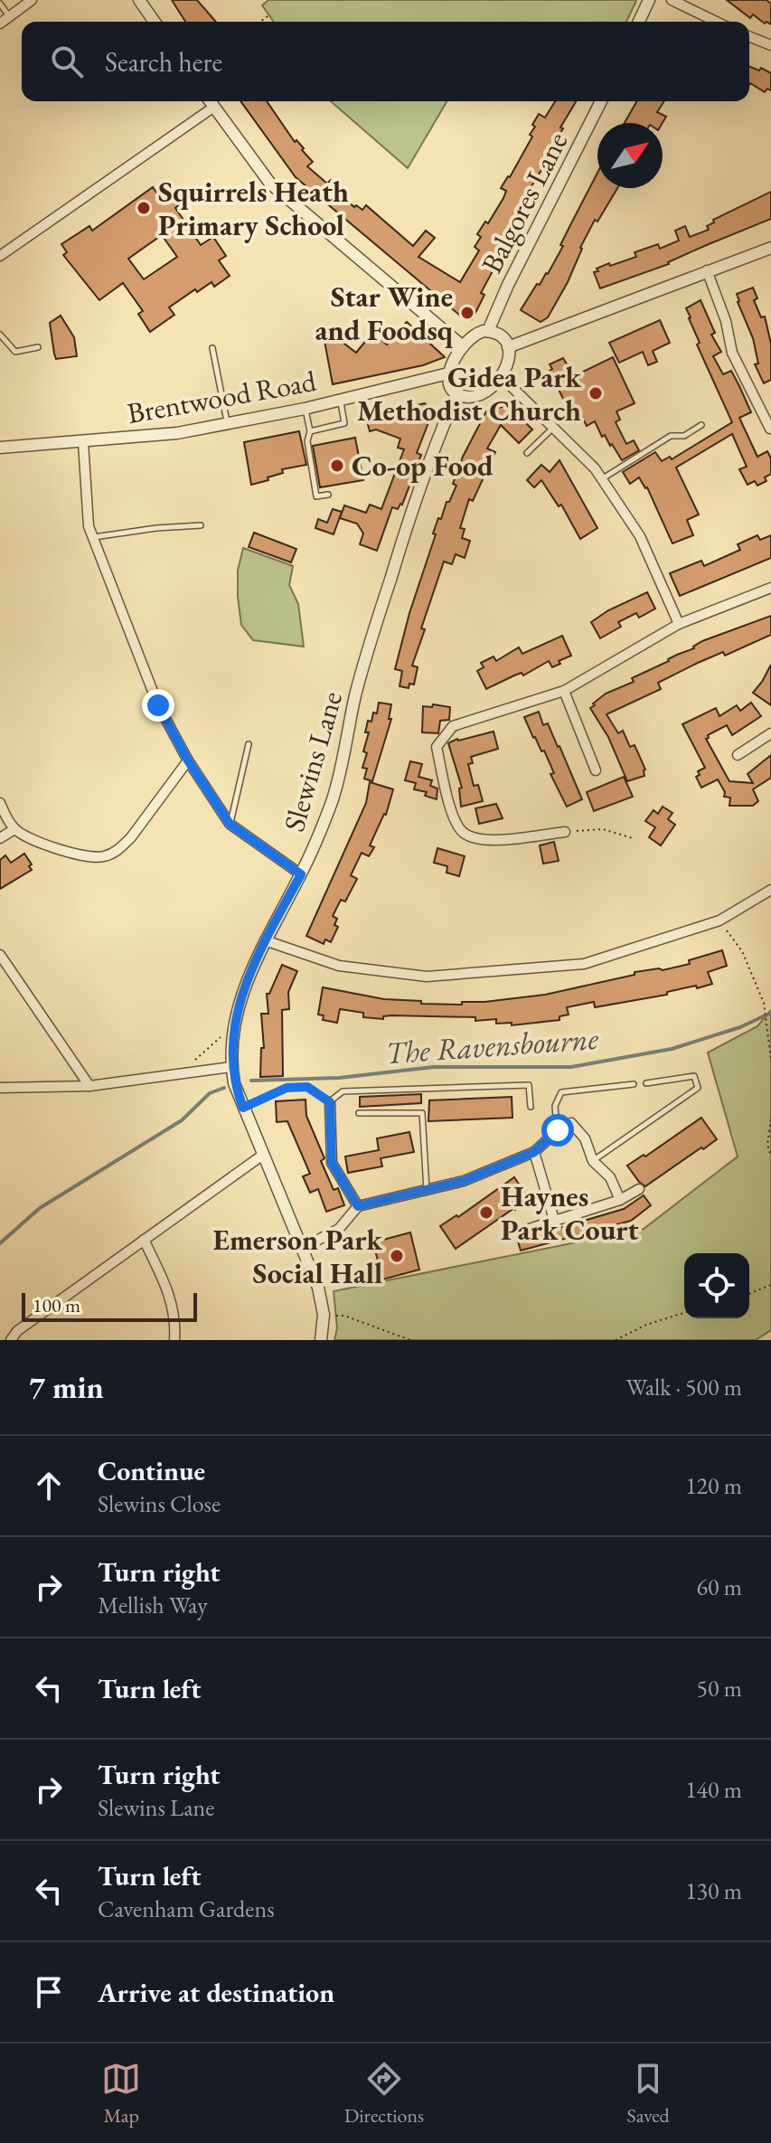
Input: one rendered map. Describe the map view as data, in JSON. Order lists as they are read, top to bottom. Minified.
{"streets":{"street":["Balgores Lane","Brentwood Road","Slewins Lane"]},"crossings":[["Balgores Lane","Brentwood Road"],["Balgores Lane","Slewins Lane"],["Brentwood Road","Slewins Lane"]],"water":["The Ravensbourne"],"places":["Squirrels Heath Primary School","Star Wine and Foodsq","Gidea Park Methodist Church","Co-op Food","Haynes Park Court","Emerson Park Social Hall"],"scale_bar":"100 m","north":"top right","page":{"search":"Search here","scale":"100 m","heading":["7 min","Walk · 500 m"],"list":[["Continue","Slewins Close","120 m"],["Turn right","Mellish Way","60 m"],["Turn left","50 m"],["Turn right","Slewins Lane","140 m"],["Turn left","Cavenham Gardens","130 m"],"Arrive at destination"],"nav":["Map","Directions","Saved"]}}
